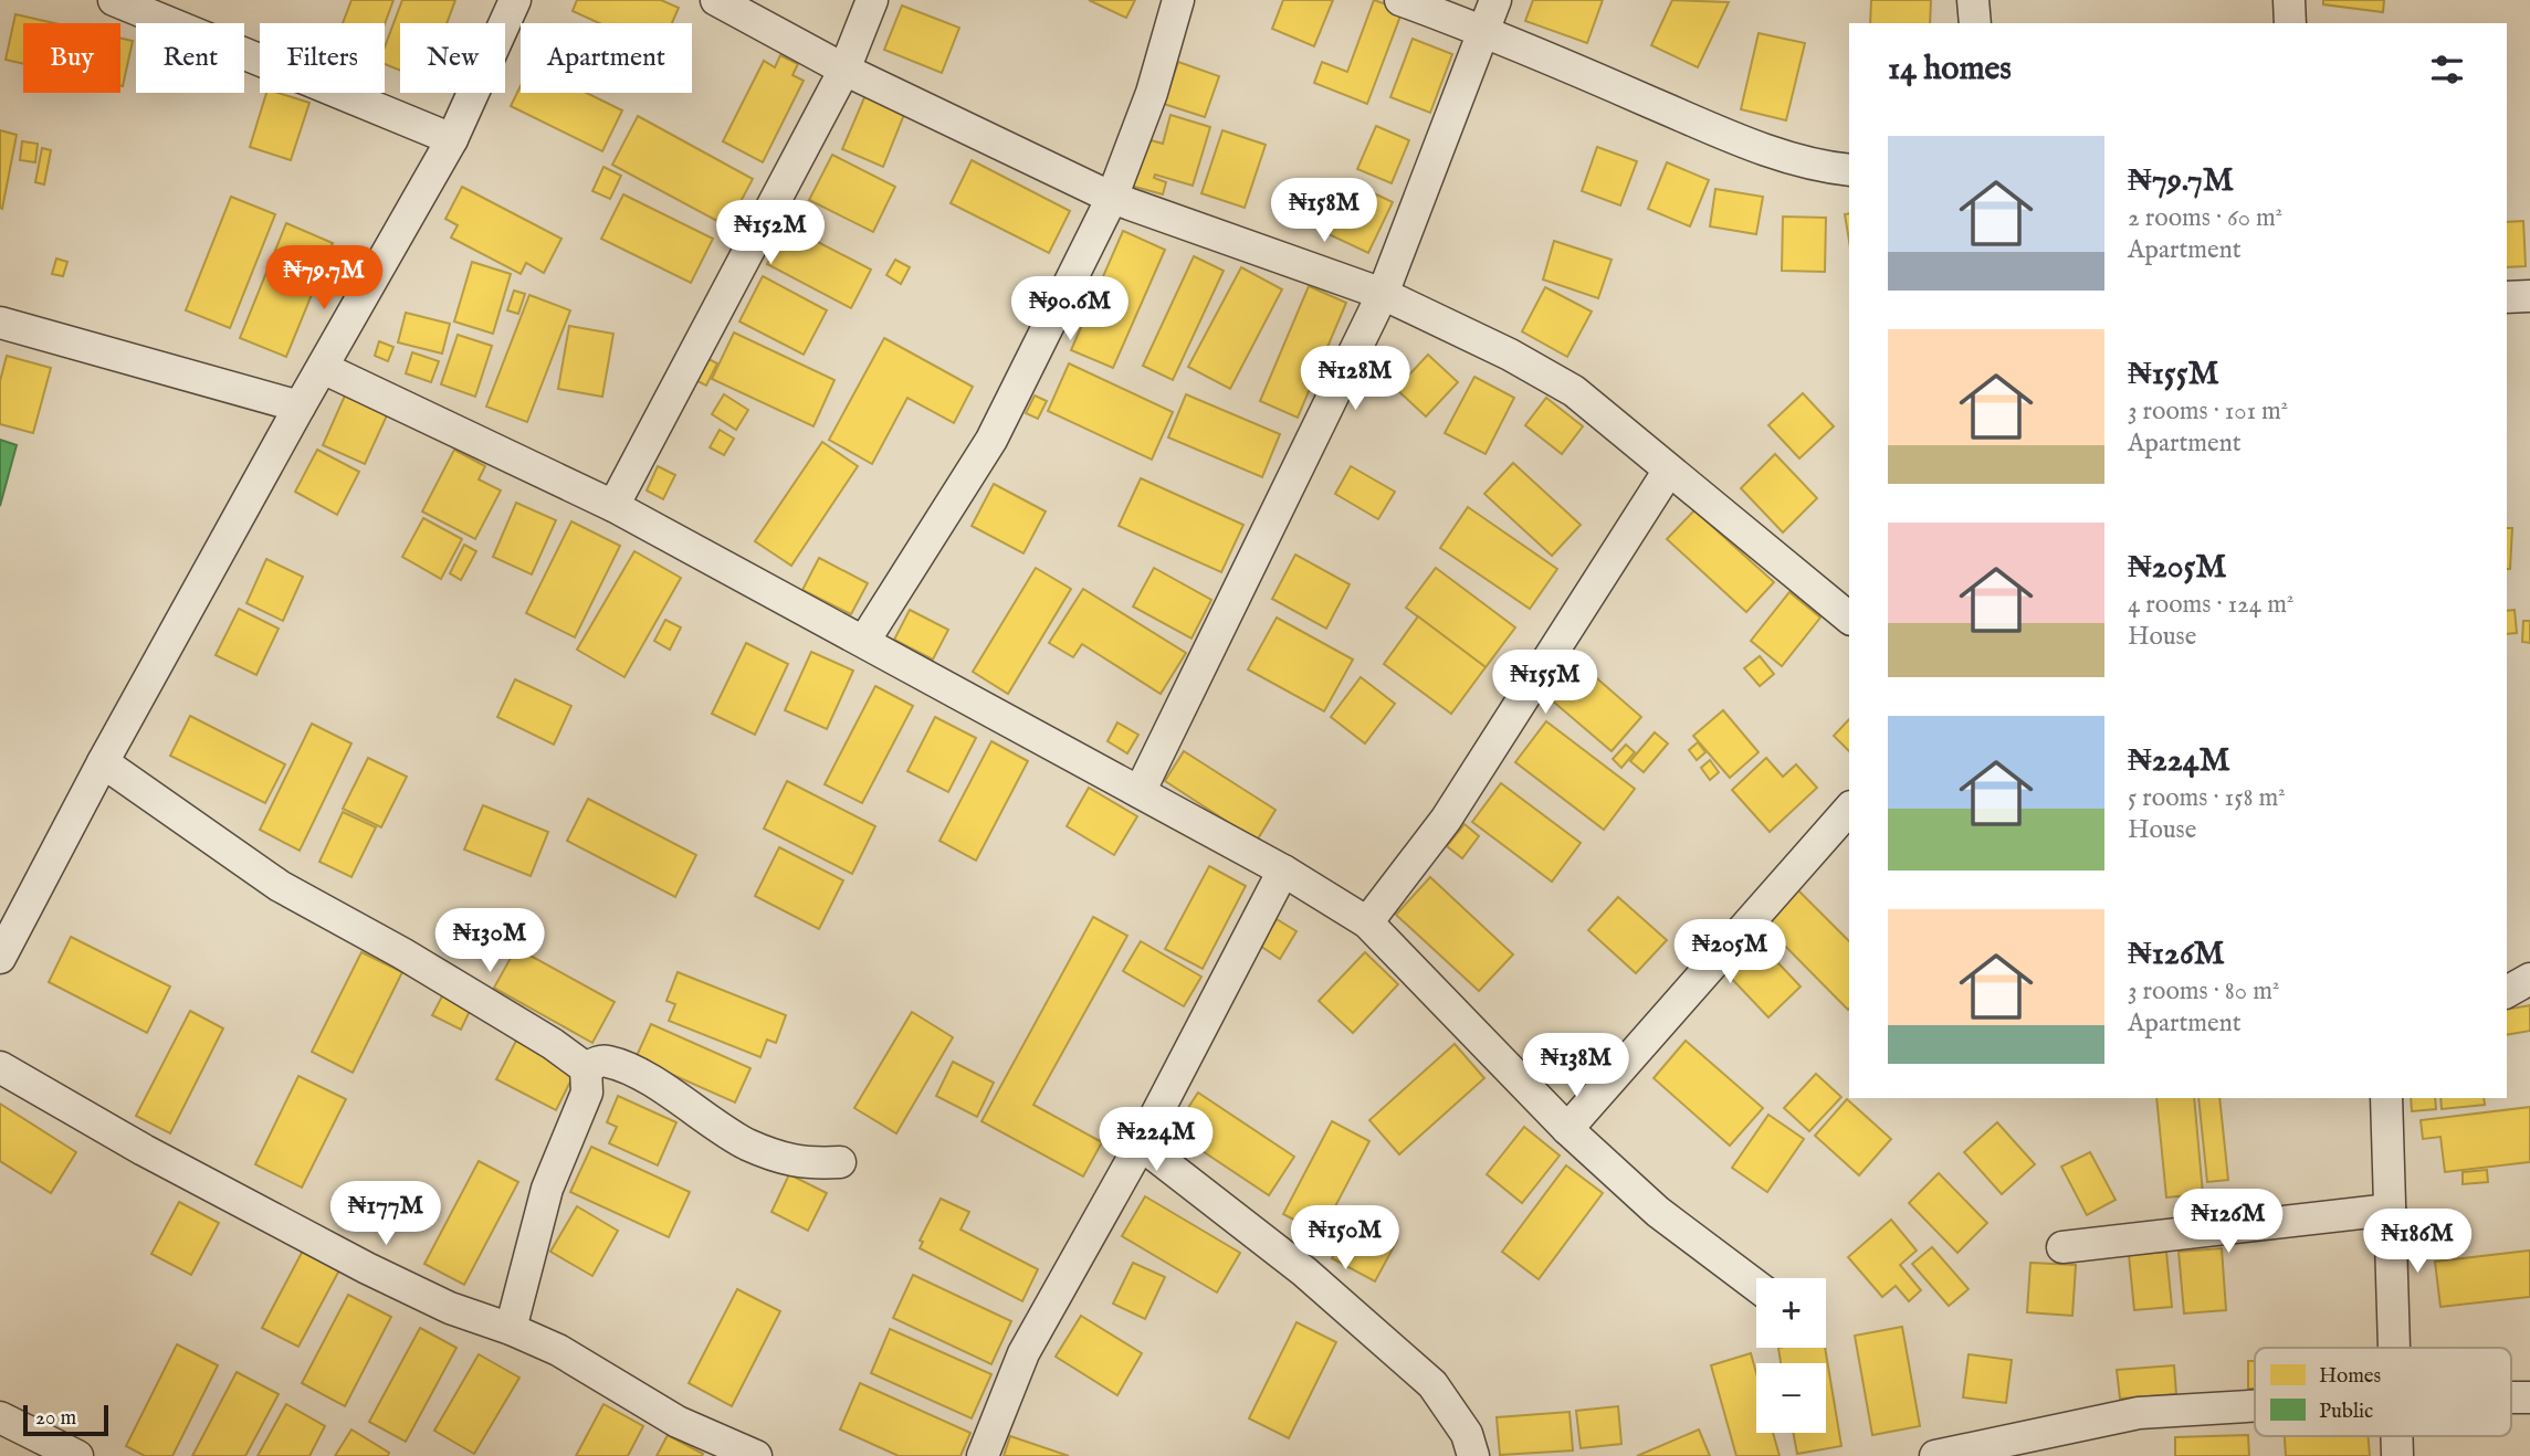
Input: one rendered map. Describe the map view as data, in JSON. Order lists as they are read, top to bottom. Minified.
{"legend":["Homes","Public"],"scale_bar":"20 m","page":{"chip":["Buy","Rent","Filters","New","Apartment"],"heading":"14 homes","list":[{"name":"₦79.7M","note":"2 rooms · 60 m² · Apartment"},{"name":"₦155M","note":"3 rooms · 101 m² · Apartment"},{"name":"₦205M","note":"4 rooms · 124 m² · House"},{"name":"₦224M","note":"5 rooms · 158 m² · House"},{"name":"₦126M","note":"3 rooms · 80 m² · Apartment"}],"price":["₦158M","₦152M","₦79.7M","₦90.6M","₦128M","₦155M","₦130M","₦205M","₦138M","₦224M","₦177M","₦126M","₦150M","₦186M"],"map_buttons":["+","−"],"scale":"20 m"}}
